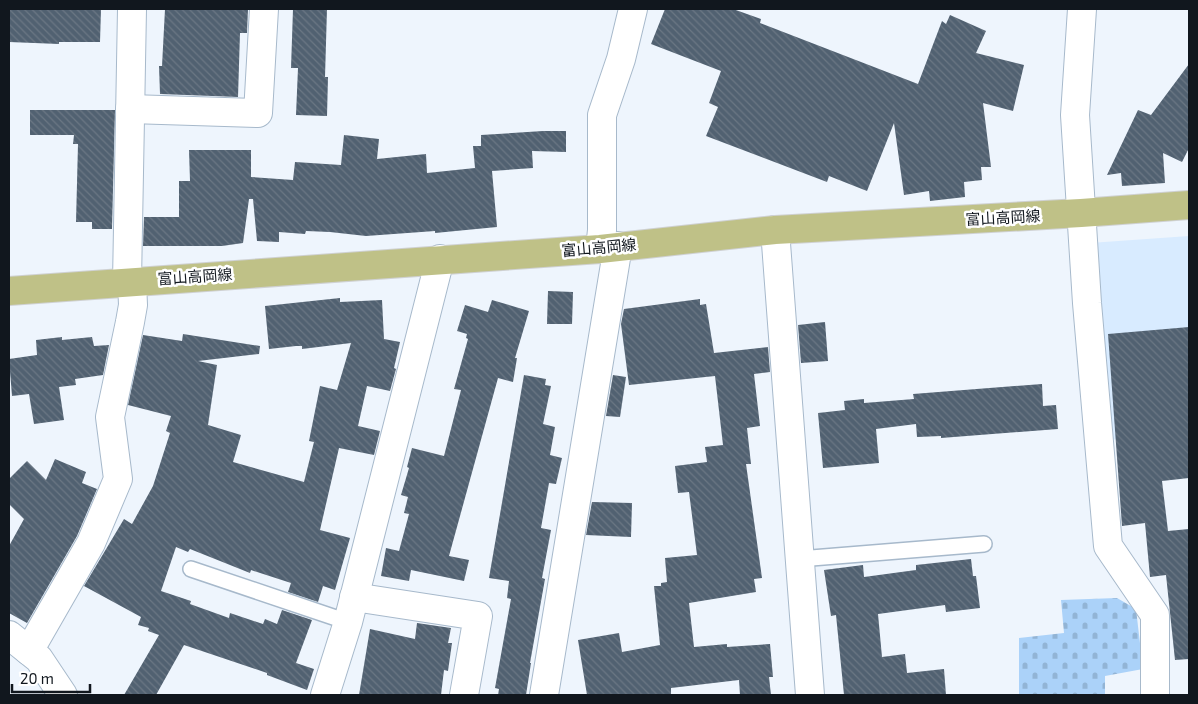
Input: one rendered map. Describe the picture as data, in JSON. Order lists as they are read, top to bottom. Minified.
{"streets":{"main road":["富山高岡線"]},"scale_bar":"20 m"}
